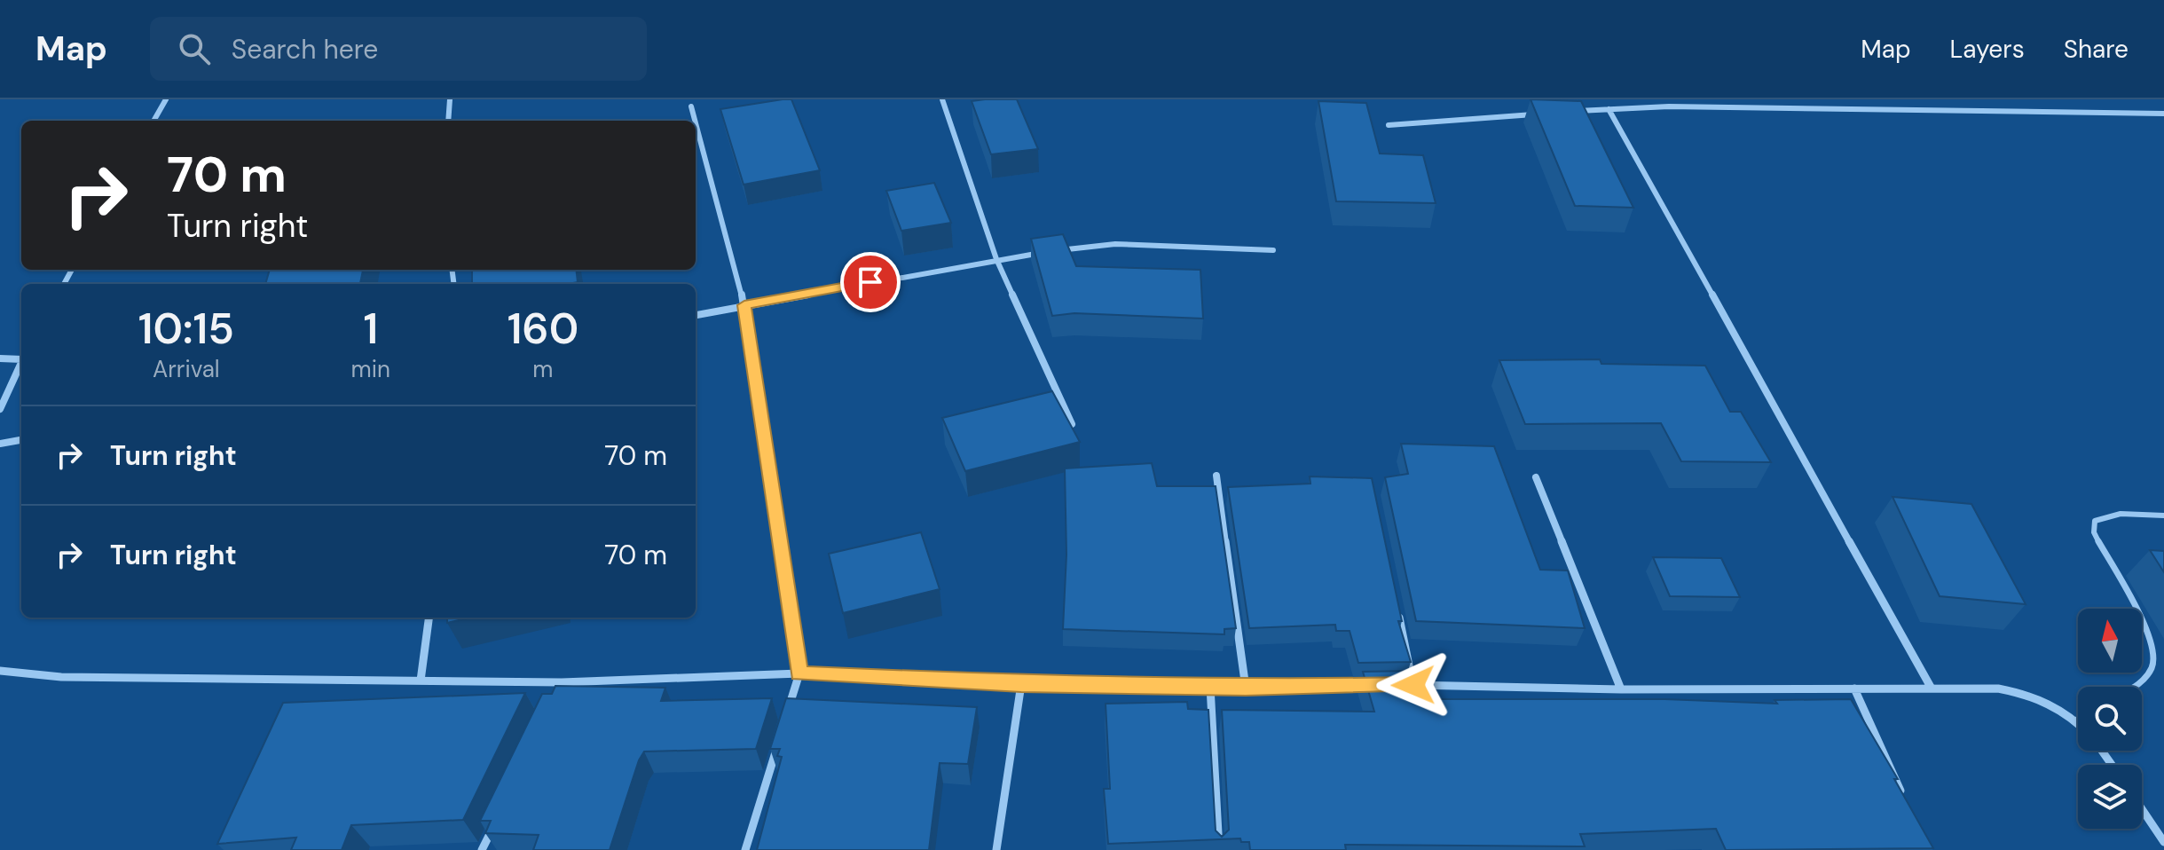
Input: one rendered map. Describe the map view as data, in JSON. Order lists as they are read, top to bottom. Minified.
{"north":"top","page":{"header":"Map","search":"Search here","nav":["Map","Layers","Share"],"turn":["70 m","Turn right"],"eta":["10:15","Arrival","1","min","160","m"],"list":[{"name":"Turn right","value":"70 m"},{"name":"Turn right","value":"70 m"}]}}
